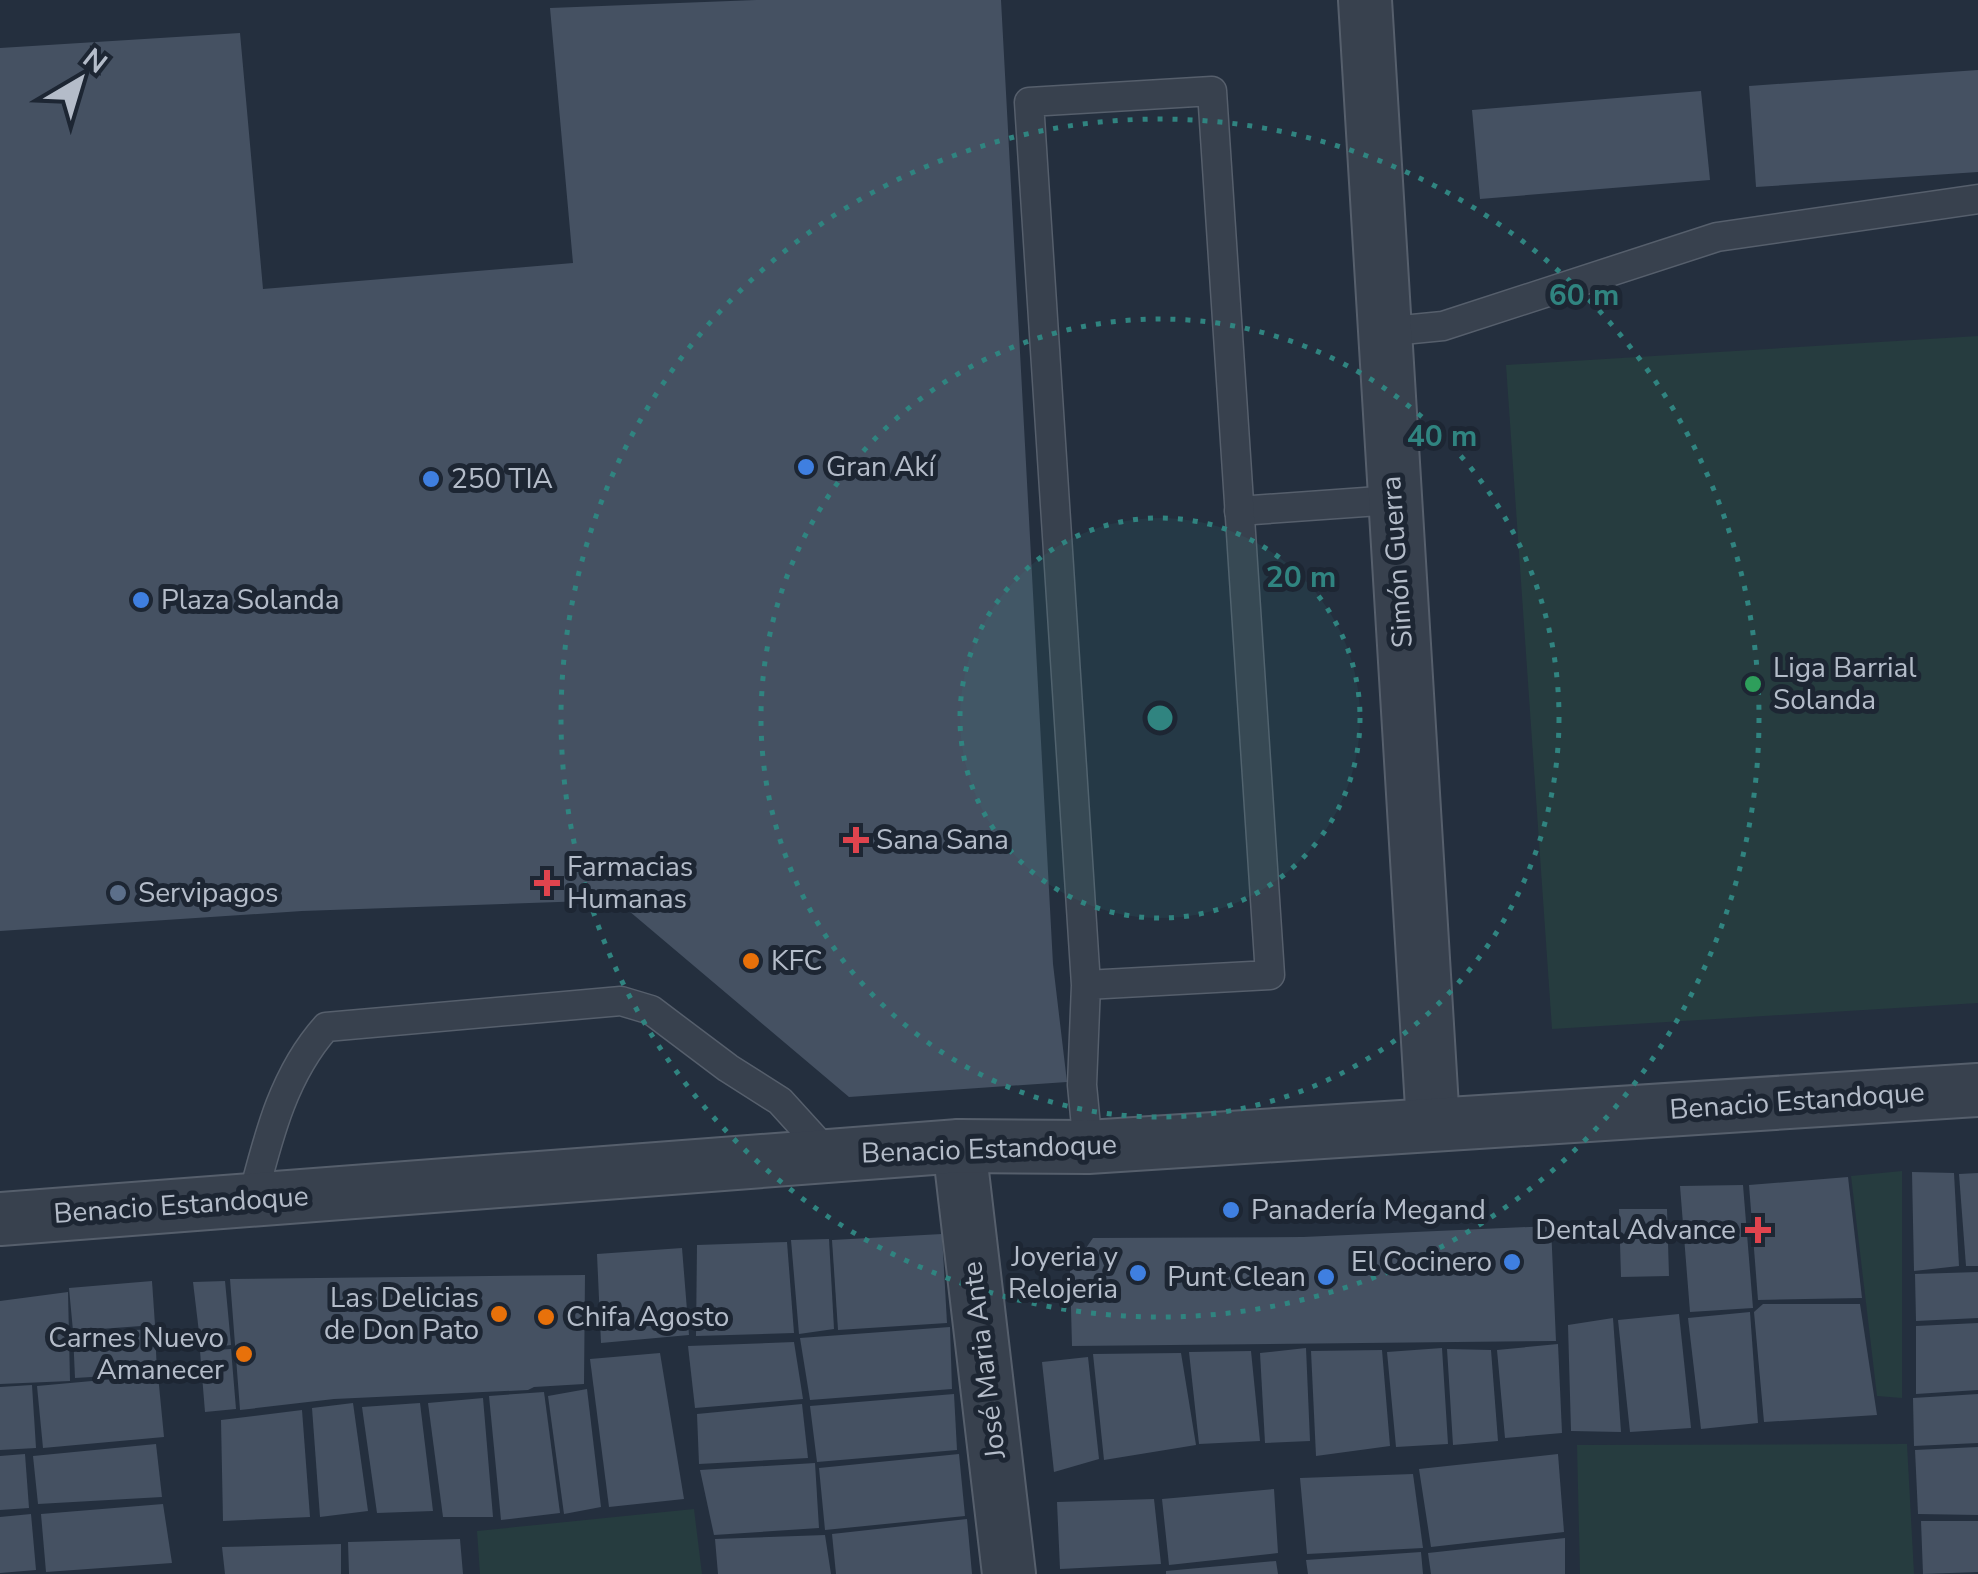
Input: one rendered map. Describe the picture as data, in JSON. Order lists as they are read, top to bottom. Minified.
{"streets":{"street":["Simón Guerra","Benacio Estandoque","José Maria Ante"]},"crossings":[["Simón Guerra","Benacio Estandoque"],["Benacio Estandoque","José Maria Ante"]],"places":{"other":["Gran Akí","250 TIA","Plaza Solanda","Liga Barrial Solanda","Servipagos","KFC","Panadería Megand","El Cocinero","Joyeria y Relojeria","Punt Clean","Las Delicias de Don Pato","Chifa Agosto","Carnes Nuevo Amanecer"],"health":["Sana Sana","Farmacias Humanas","Dental Advance"]},"north":"top right","rings":["60 m","40 m","20 m"]}
